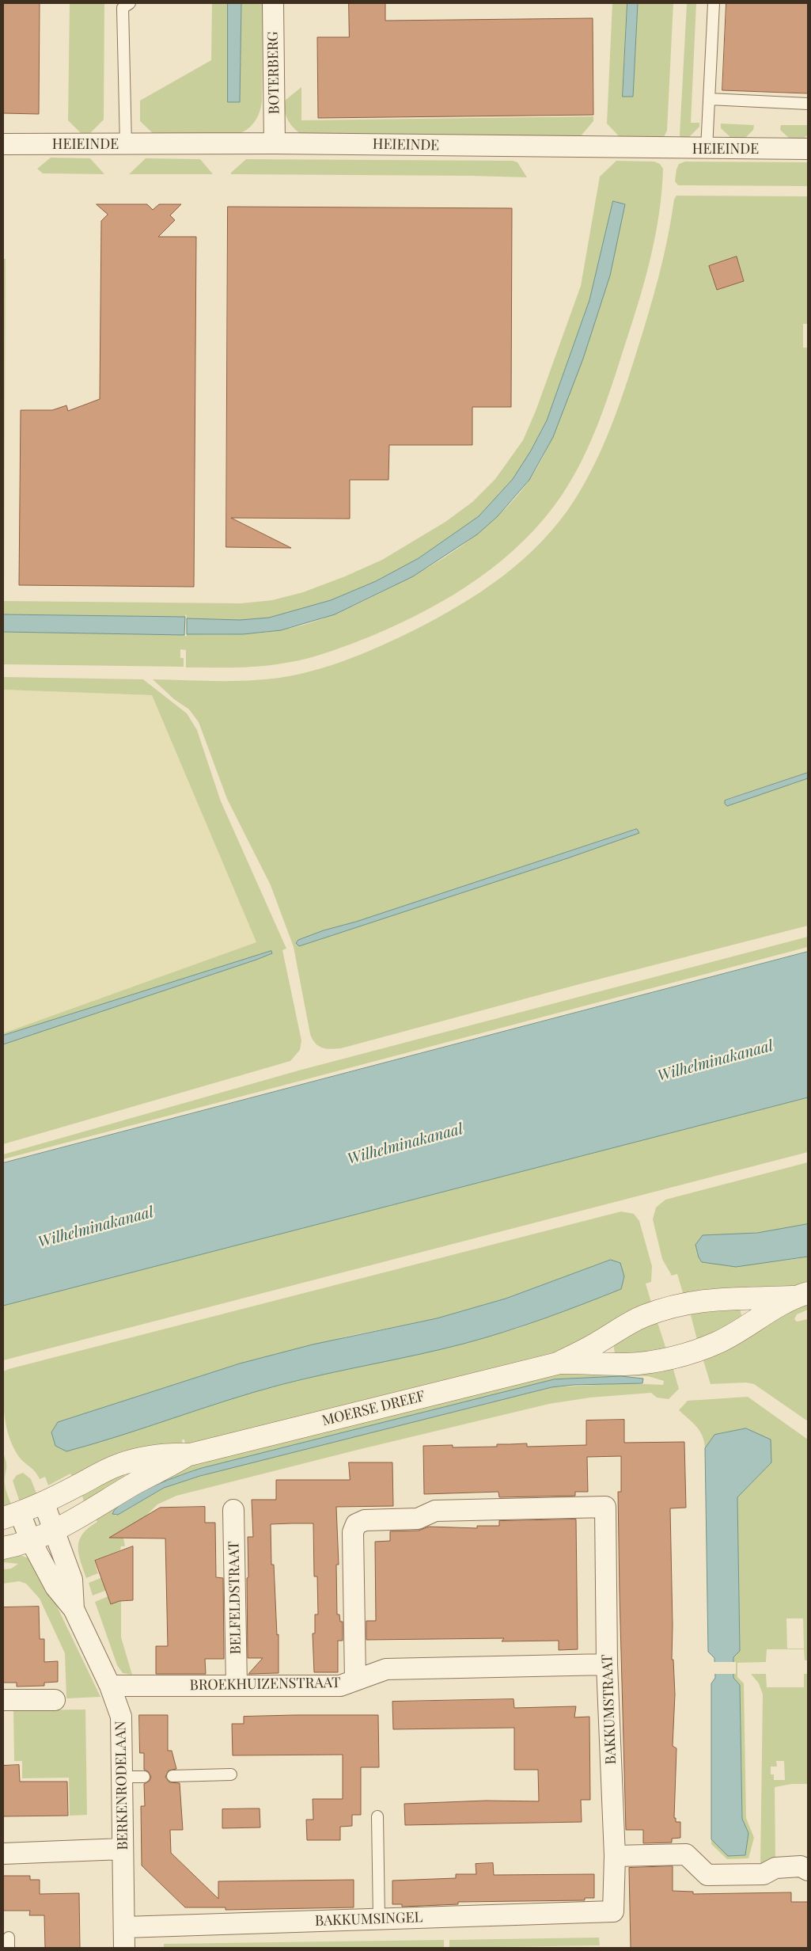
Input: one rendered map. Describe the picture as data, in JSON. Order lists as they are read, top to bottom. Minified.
{"streets":{"street":["BOTERBERG","HEIEINDE","MOERSE DREEF","BELFELDSTRAAT","BROEKHUIZENSTRAAT","BAKKUMSTRAAT","BERKENRODELAAN","BAKKUMSINGEL"]},"crossings":[["BOTERBERG","HEIEINDE"],["MOERSE DREEF","BERKENRODELAAN"],["BELFELDSTRAAT","BROEKHUIZENSTRAAT"],["BROEKHUIZENSTRAAT","BAKKUMSTRAAT"],["BROEKHUIZENSTRAAT","BERKENRODELAAN"],["BAKKUMSTRAAT","BAKKUMSINGEL"],["BERKENRODELAAN","BAKKUMSINGEL"]],"water":["Wilhelminakanaal"]}
